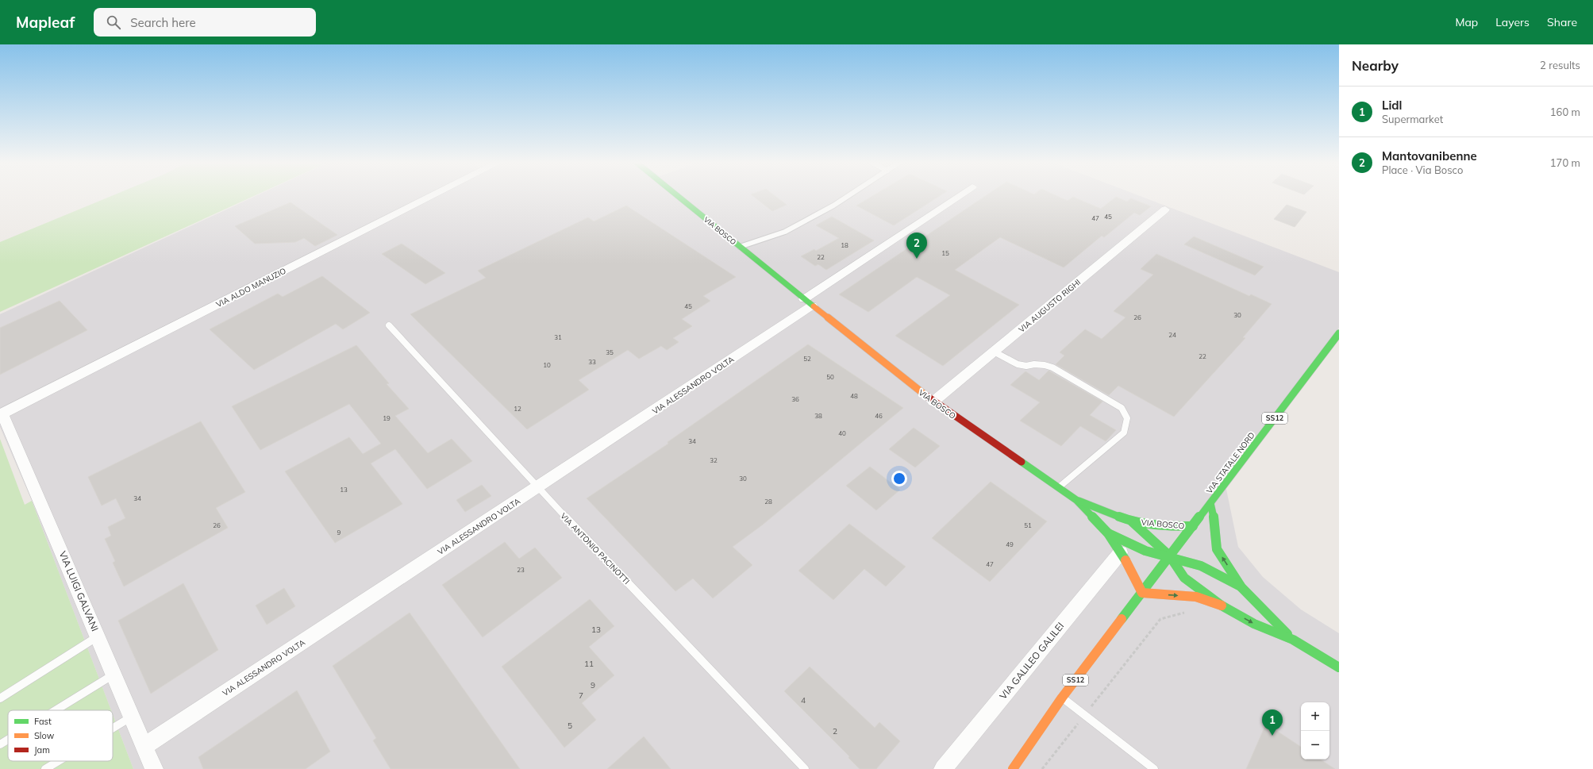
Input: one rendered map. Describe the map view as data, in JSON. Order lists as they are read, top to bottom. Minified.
{"streets":{"main road":["VIA BOSCO","SS12","VIA STATALE NORD"],"street":["VIA ALDO MANUZIO","VIA AUGUSTO RIGHI","VIA ALESSANDRO VOLTA","VIA LUIGI GALVANI","VIA GALILEO GALILEI"],"lane":["VIA ANTONIO PACINOTTI"]},"crossings":[["VIA BOSCO","VIA AUGUSTO RIGHI"],["VIA BOSCO","VIA ALESSANDRO VOLTA"],["VIA BOSCO","SS12"],["VIA BOSCO","VIA STATALE NORD"],["VIA BOSCO","VIA GALILEO GALILEI"],["VIA ALDO MANUZIO","VIA LUIGI GALVANI"],["VIA ALESSANDRO VOLTA","VIA ANTONIO PACINOTTI"],["VIA ALESSANDRO VOLTA","VIA LUIGI GALVANI"],["SS12","VIA STATALE NORD"]],"house_numbers":["45","47","18","15","22","45","30","26","24","31","35","22","52","33","10","50","48","36","12","38","46","19","40","34","32","30","13","34","28","26","51","9","49","47","23","13","11","9","7","4","5","2"],"legend":["Fast","Slow","Jam"],"page":{"header":"Mapleaf","search":"Search here","nav":["Map","Layers","Share"],"heading":["Nearby","2 results"],"list":[{"mark":"1","name":"Lidl","note":"Supermarket","value":"160 m"},{"mark":"2","name":"Mantovanibenne","note":"Place · Via Bosco","value":"170 m"}],"pins":["2","1"],"map_buttons":["+","−"]}}
